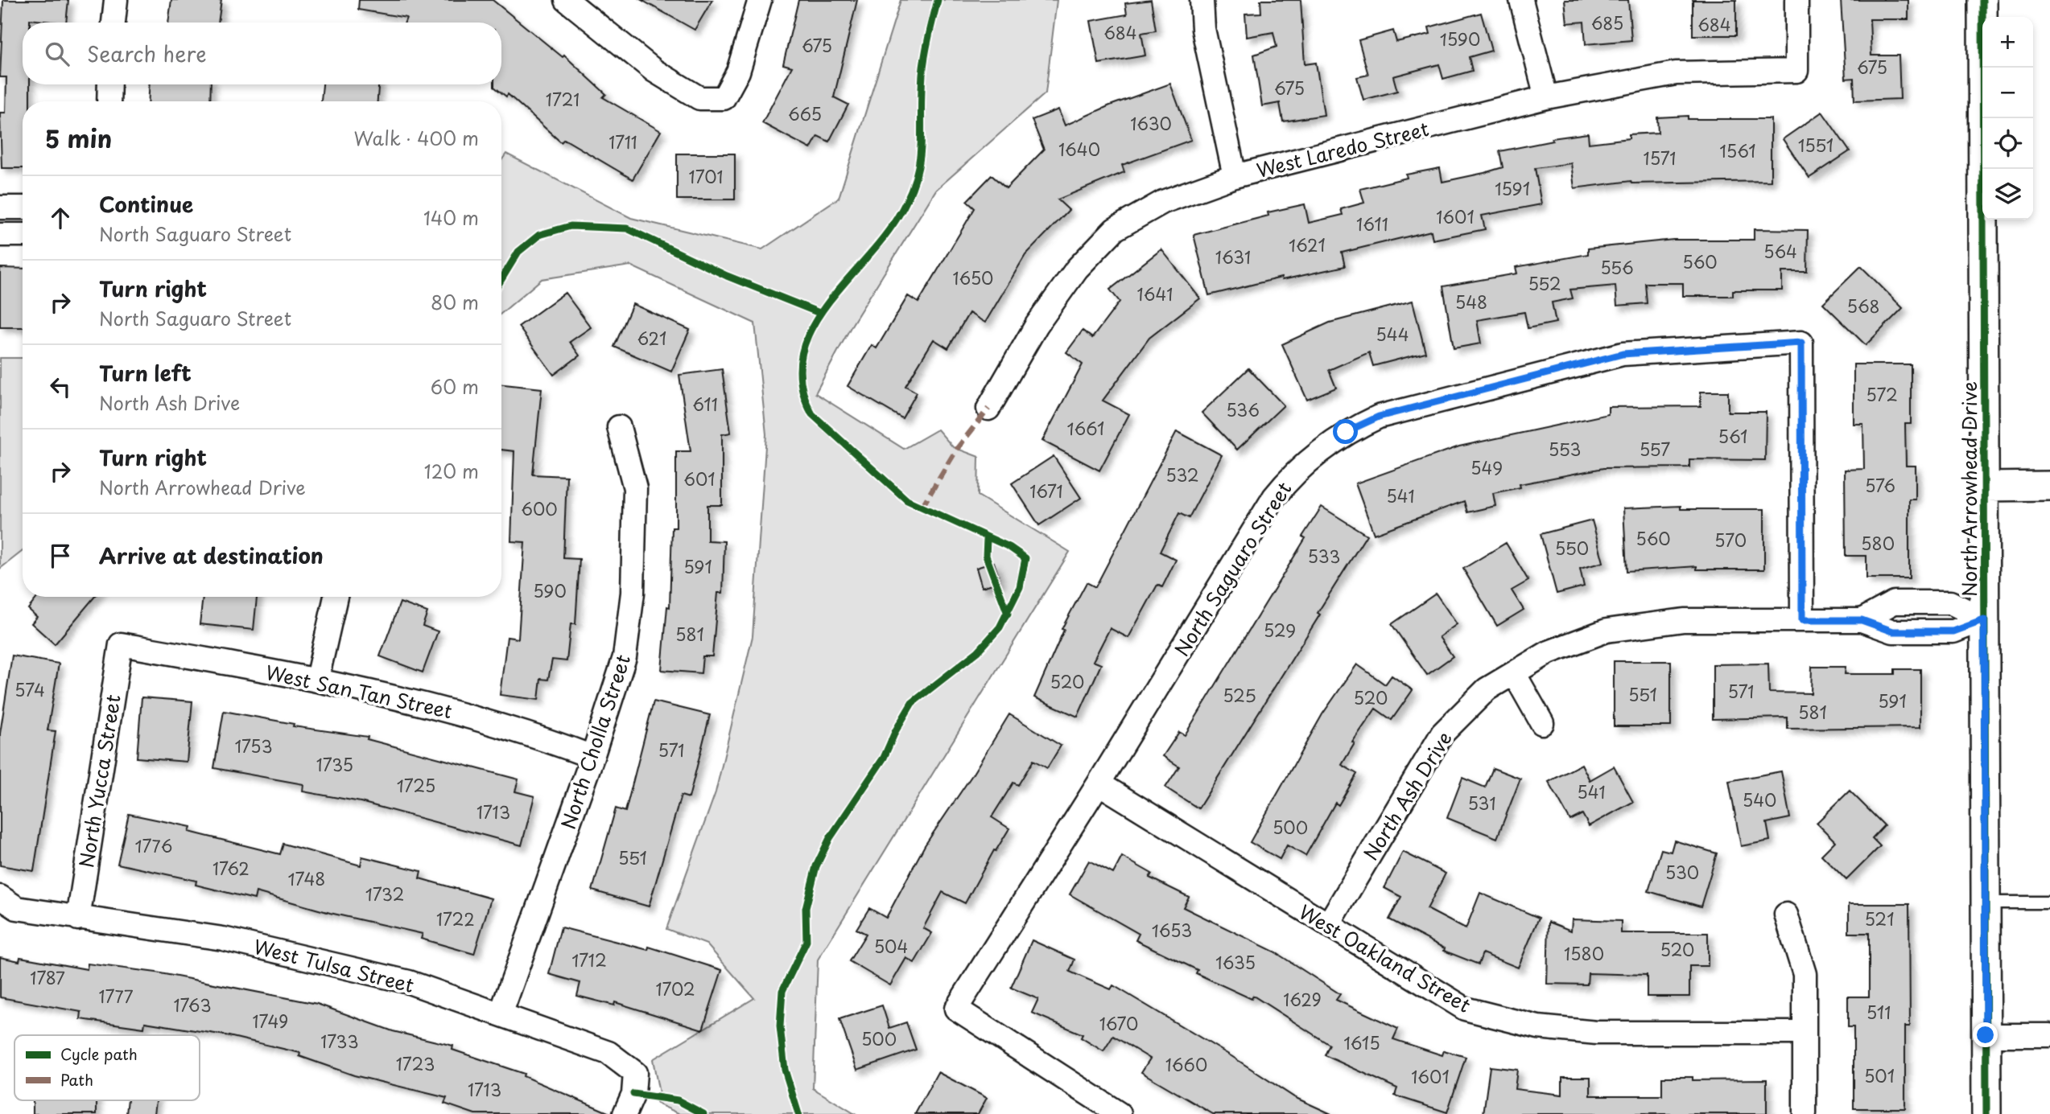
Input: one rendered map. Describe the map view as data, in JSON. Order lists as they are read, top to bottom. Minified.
{"streets":{"street":["West Laredo Street","North Arrowhead Drive","North Saguaro Street","West San Tan Street","North Cholla Street","North Yucca Street","North Ash Drive","West Oakland Street","West Tulsa Street"]},"crossings":[["North Arrowhead Drive","North Ash Drive"],["North Saguaro Street","North Ash Drive"],["North Saguaro Street","West Oakland Street"],["West San Tan Street","North Cholla Street"],["West San Tan Street","North Yucca Street"],["North Cholla Street","West Tulsa Street"],["North Yucca Street","West Tulsa Street"],["North Ash Drive","West Oakland Street"]],"house_numbers":["685","684","684","1590","675","675","675","1721","665","1630","1711","1551","1640","1561","1571","1701","1591","1601","1611","1621","564","1631","560","556","1650","552","1641","548","568","544","621","572","611","536","1661","561","553","557","549","532","601","576","1671","541","600","560","570","580","550","533","591","590","529","581","520","574","571","551","525","520","591","581","1753","571","1735","1725","541","540","531","1713","500","1776","551","1762","530","1748","1732","1722","521","1653","504","520","1580","1712","1635","1787","1702","1777","1629","1763","511","1749","1670","500","1733","1615","1723","1660","501","1601","1713"],"legend":["Cycle path","Path"],"page":{"map_buttons":["+","−"],"search":"Search here","heading":["5 min","Walk · 400 m"],"list":[["Continue","North Saguaro Street","140 m"],["Turn right","North Saguaro Street","80 m"],["Turn left","North Ash Drive","60 m"],["Turn right","North Arrowhead Drive","120 m"],"Arrive at destination"]}}
